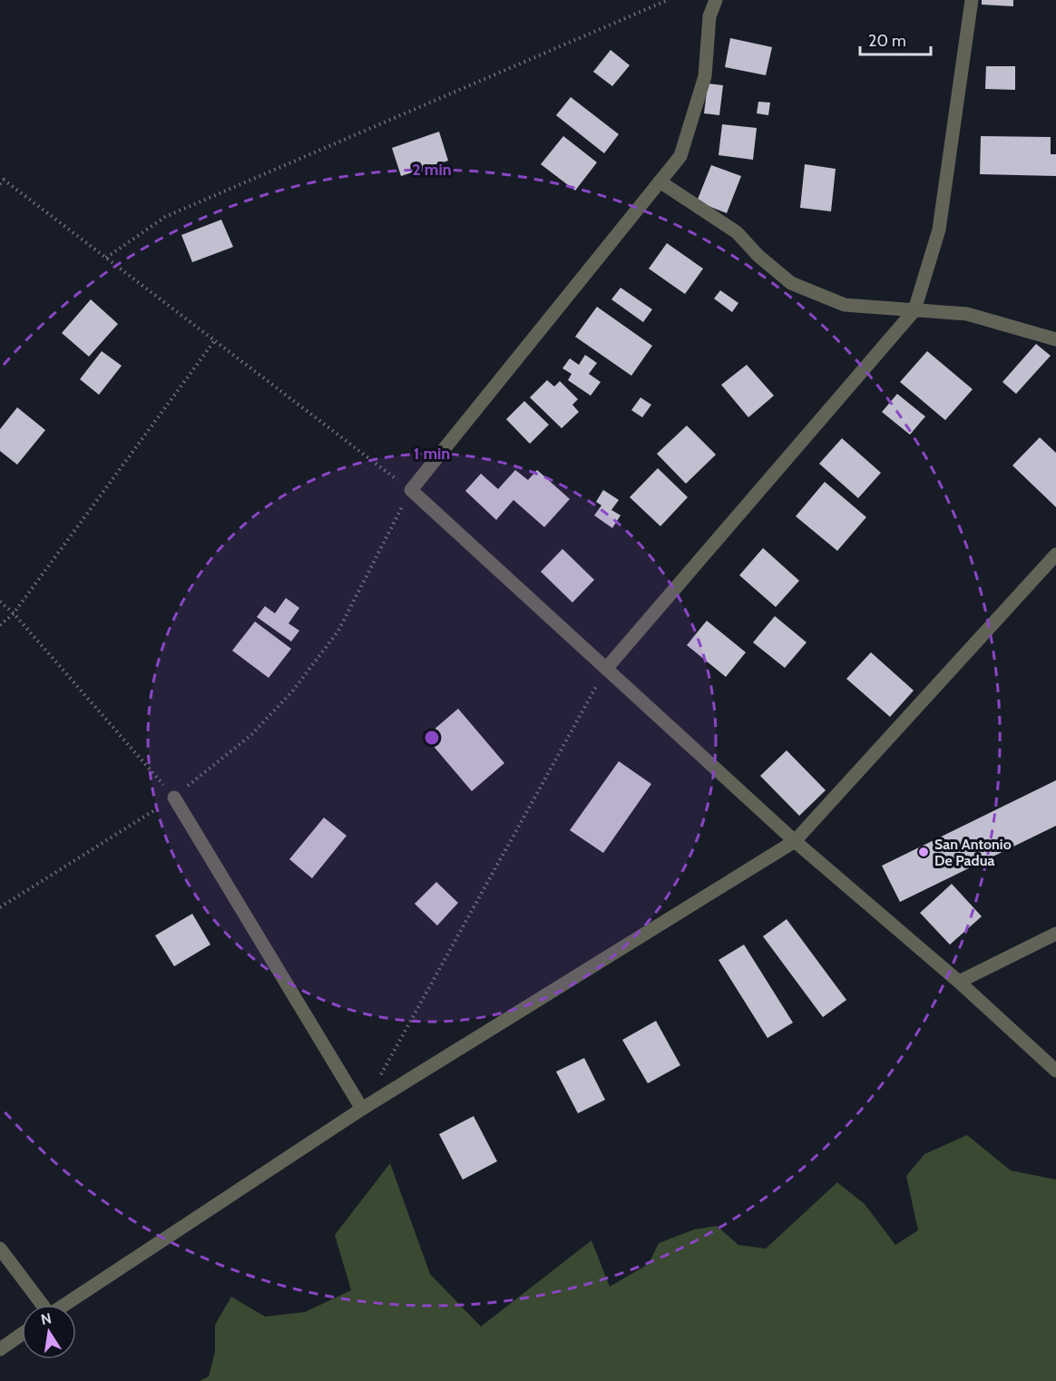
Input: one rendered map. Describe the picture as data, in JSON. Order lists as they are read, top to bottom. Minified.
{"places":["San Antonio De Padua"],"scale_bar":"20 m","north":"top","rings":["2 min","1 min"]}
